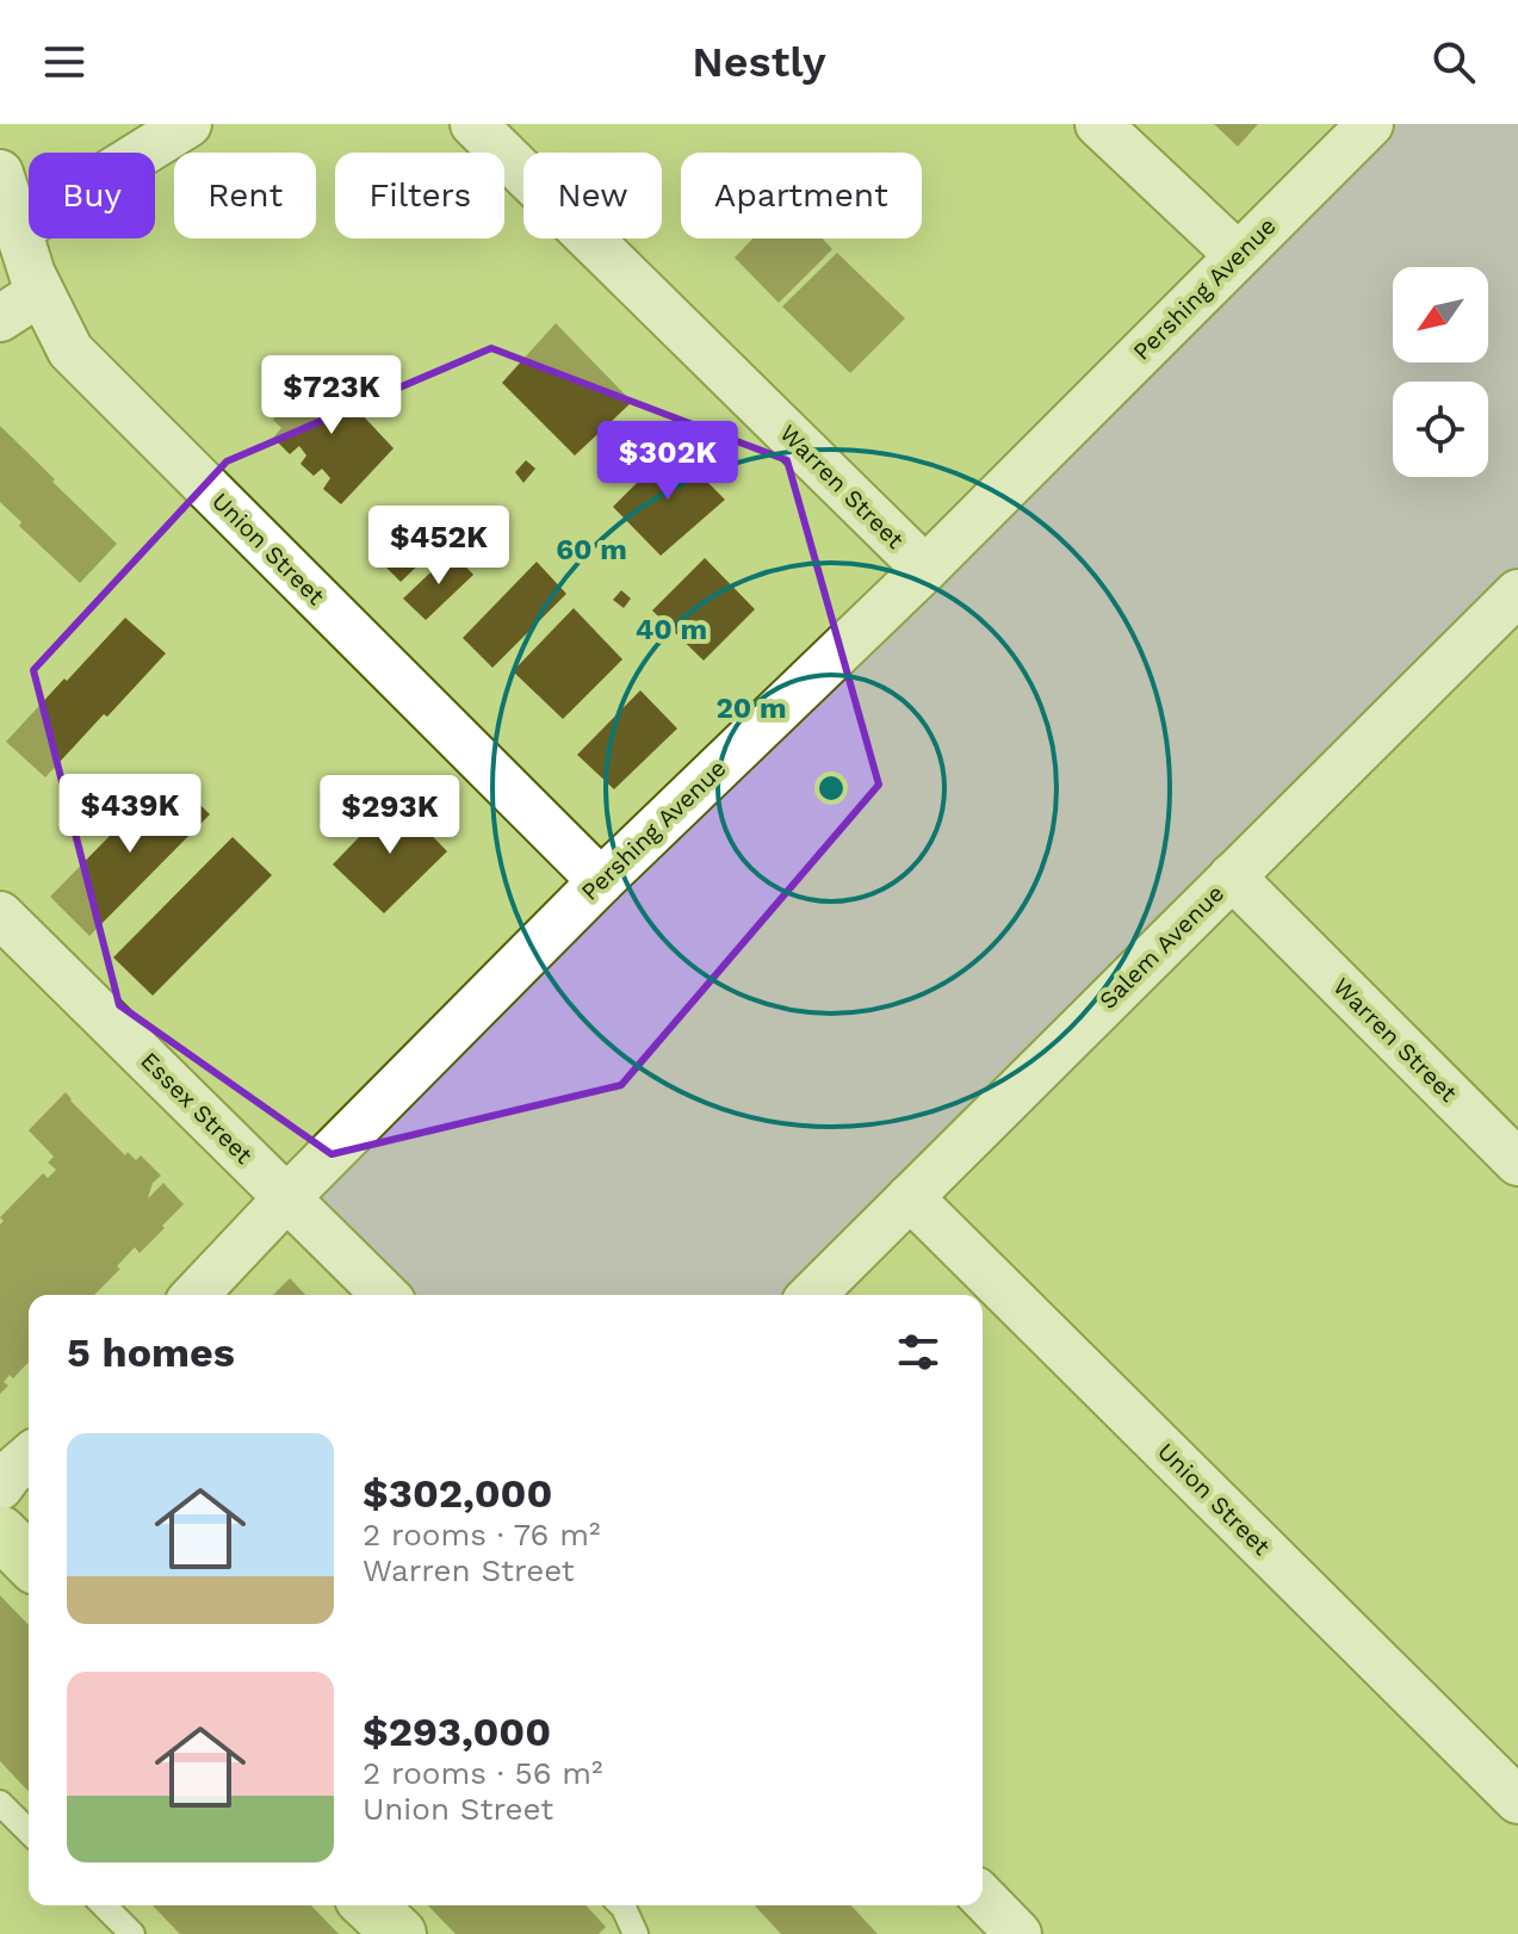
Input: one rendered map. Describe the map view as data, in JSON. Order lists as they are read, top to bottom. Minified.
{"streets":{"street":["Pershing Avenue","Warren Street","Union Street","Salem Avenue","Essex Street"]},"crossings":[["Pershing Avenue","Warren Street"],["Pershing Avenue","Union Street"],["Pershing Avenue","Essex Street"],["Warren Street","Salem Avenue"],["Union Street","Salem Avenue"]],"north":"bottom left","page":{"header":"Nestly","chip":["Buy","Rent","Filters","New","Apartment"],"price":["$723K","$302K","$452K","$439K","$293K"],"heading":"5 homes","list":[{"name":"$302,000","note":"2 rooms · 76 m² · Warren Street"},{"name":"$293,000","note":"2 rooms · 56 m² · Union Street"}]},"rings":["60 m","40 m","20 m"]}
